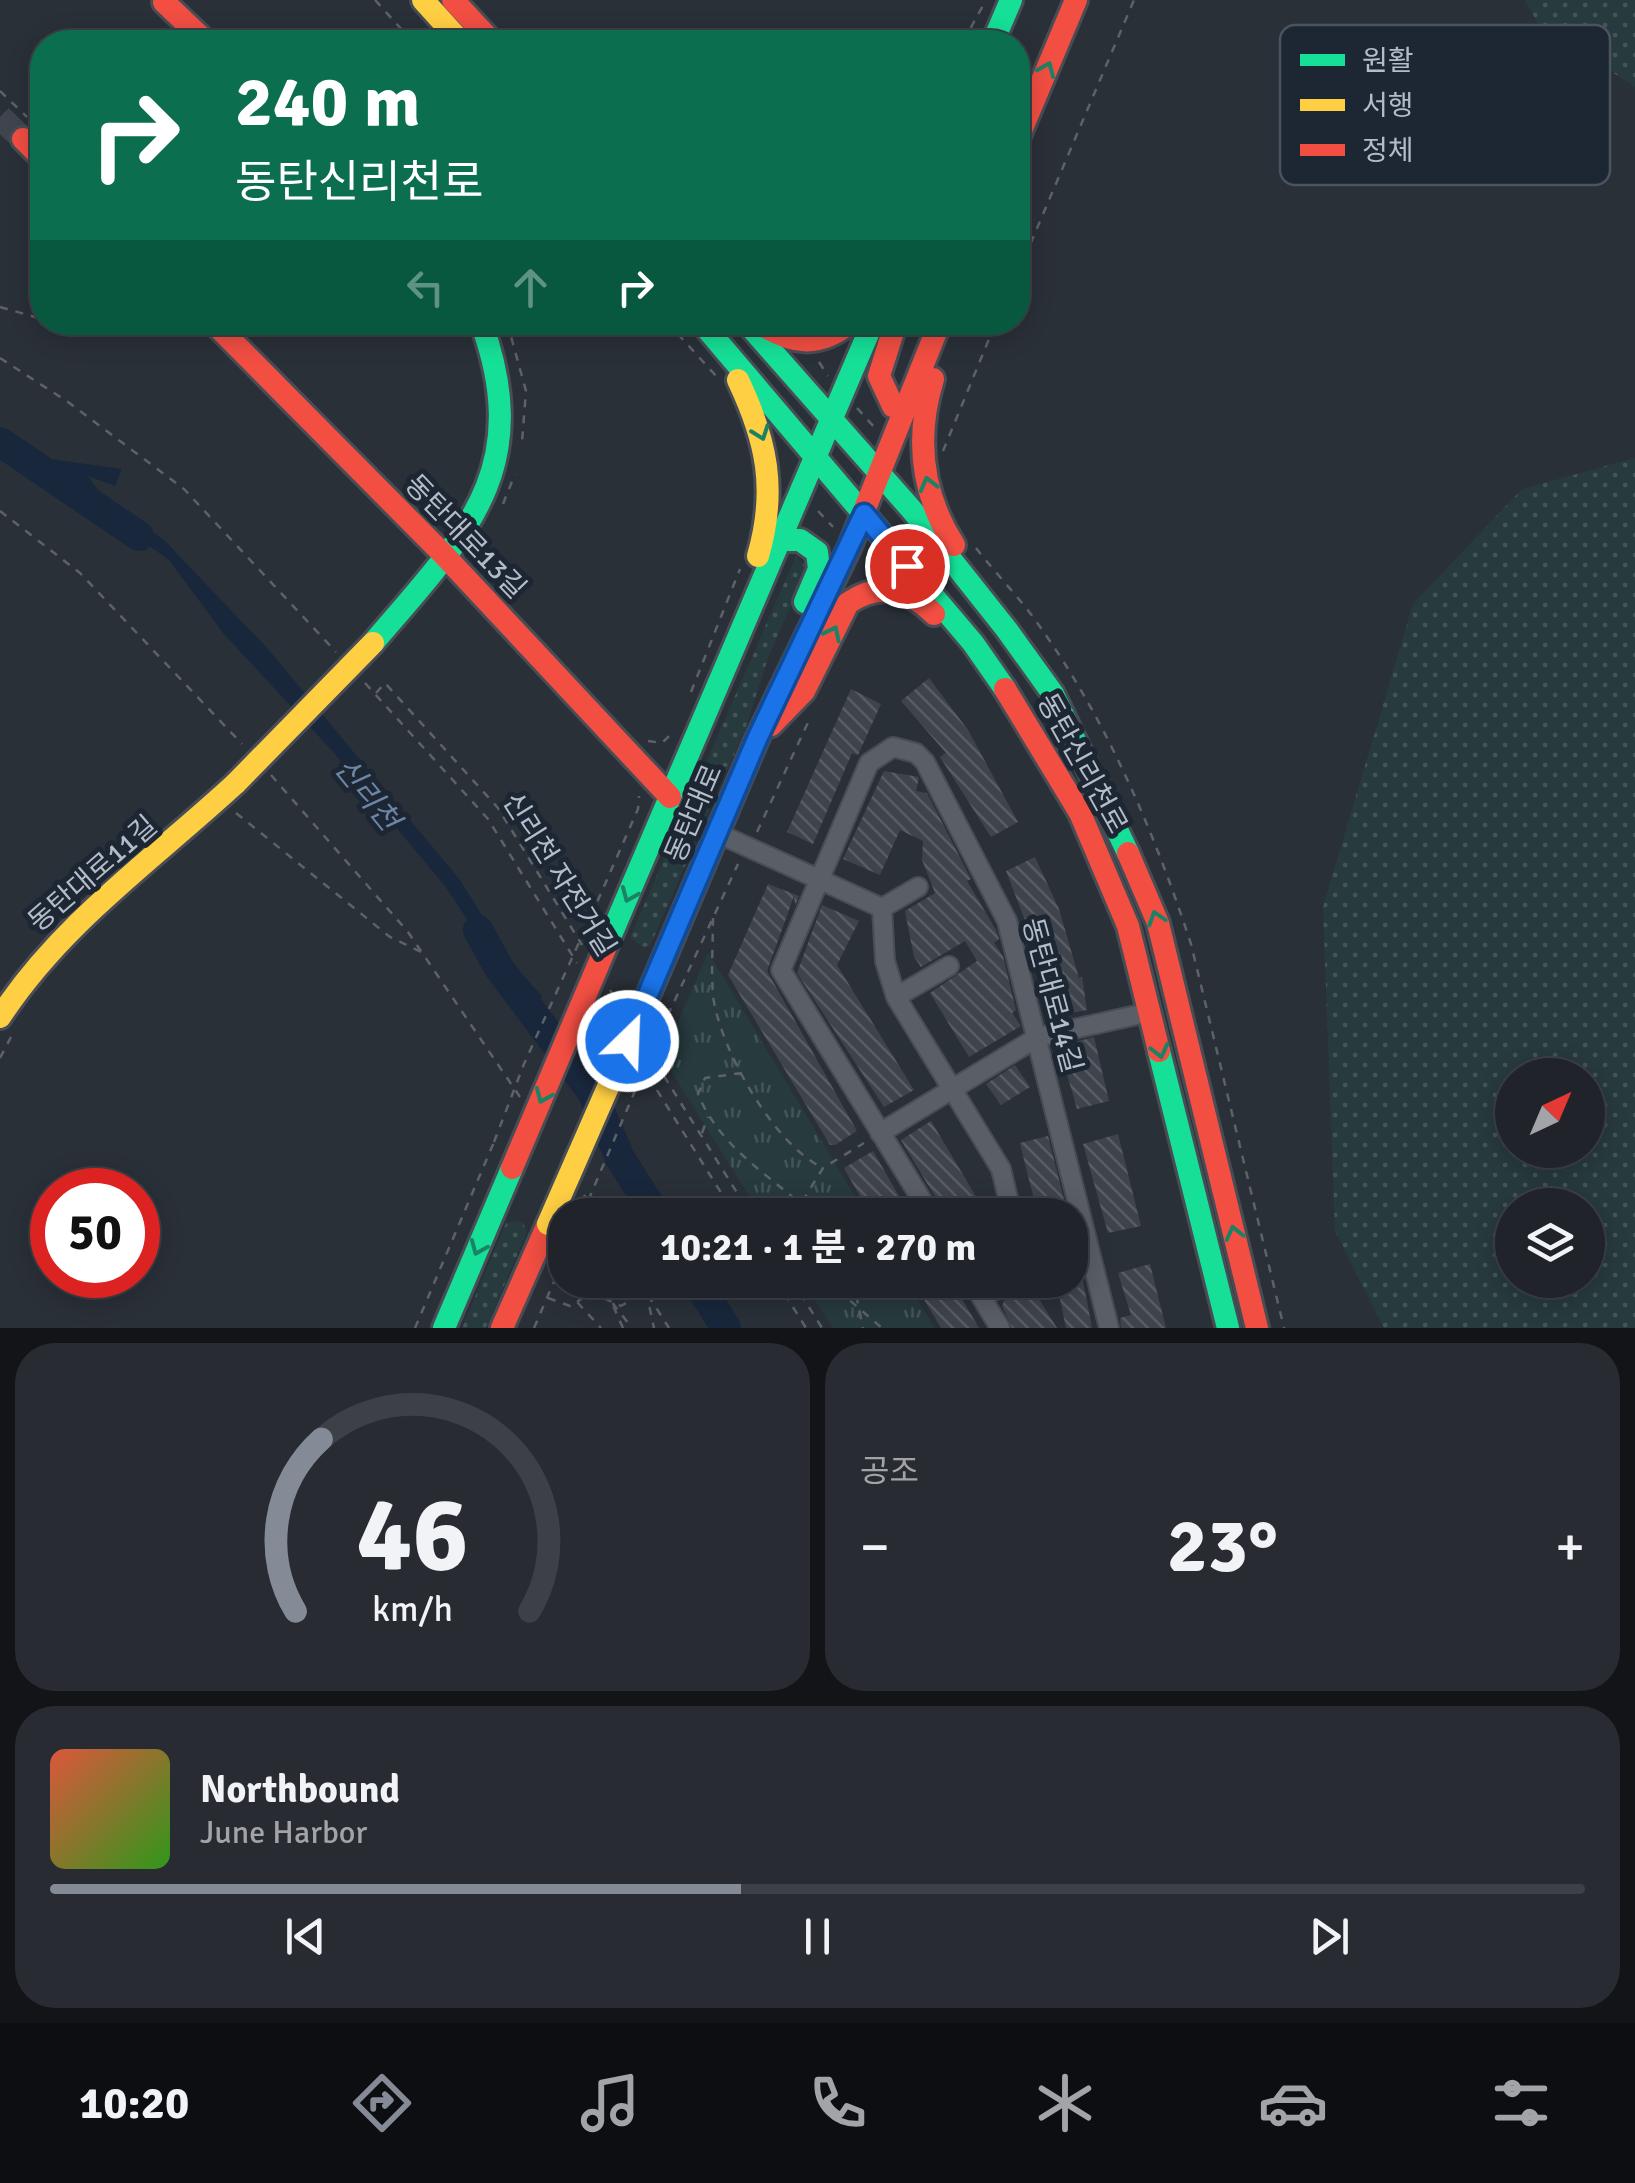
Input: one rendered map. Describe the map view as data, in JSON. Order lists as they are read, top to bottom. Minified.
{"streets":{"main road":["동탄대로13길","동탄신리천로","동탄대로","동탄대로11길"],"street":["동탄대로14길"],"path":["신리천 자전거길"]},"crossings":[["동탄대로13길","동탄대로"],["동탄대로13길","동탄대로11길"],["동탄신리천로","동탄대로"],["동탄대로","신리천 자전거길"]],"water":["신리천"],"legend":["원활","서행","정체"],"north":"top right","page":{"turn":["240 m","동탄신리천로"],"limit":"50","trip":"10:21 · 1 분 · 270 m","tile":"공조","heat":["−","23°","+"],"song":["Northbound","June Harbor"],"tabs":"10:20","gauge":["46","km/h"]}}
